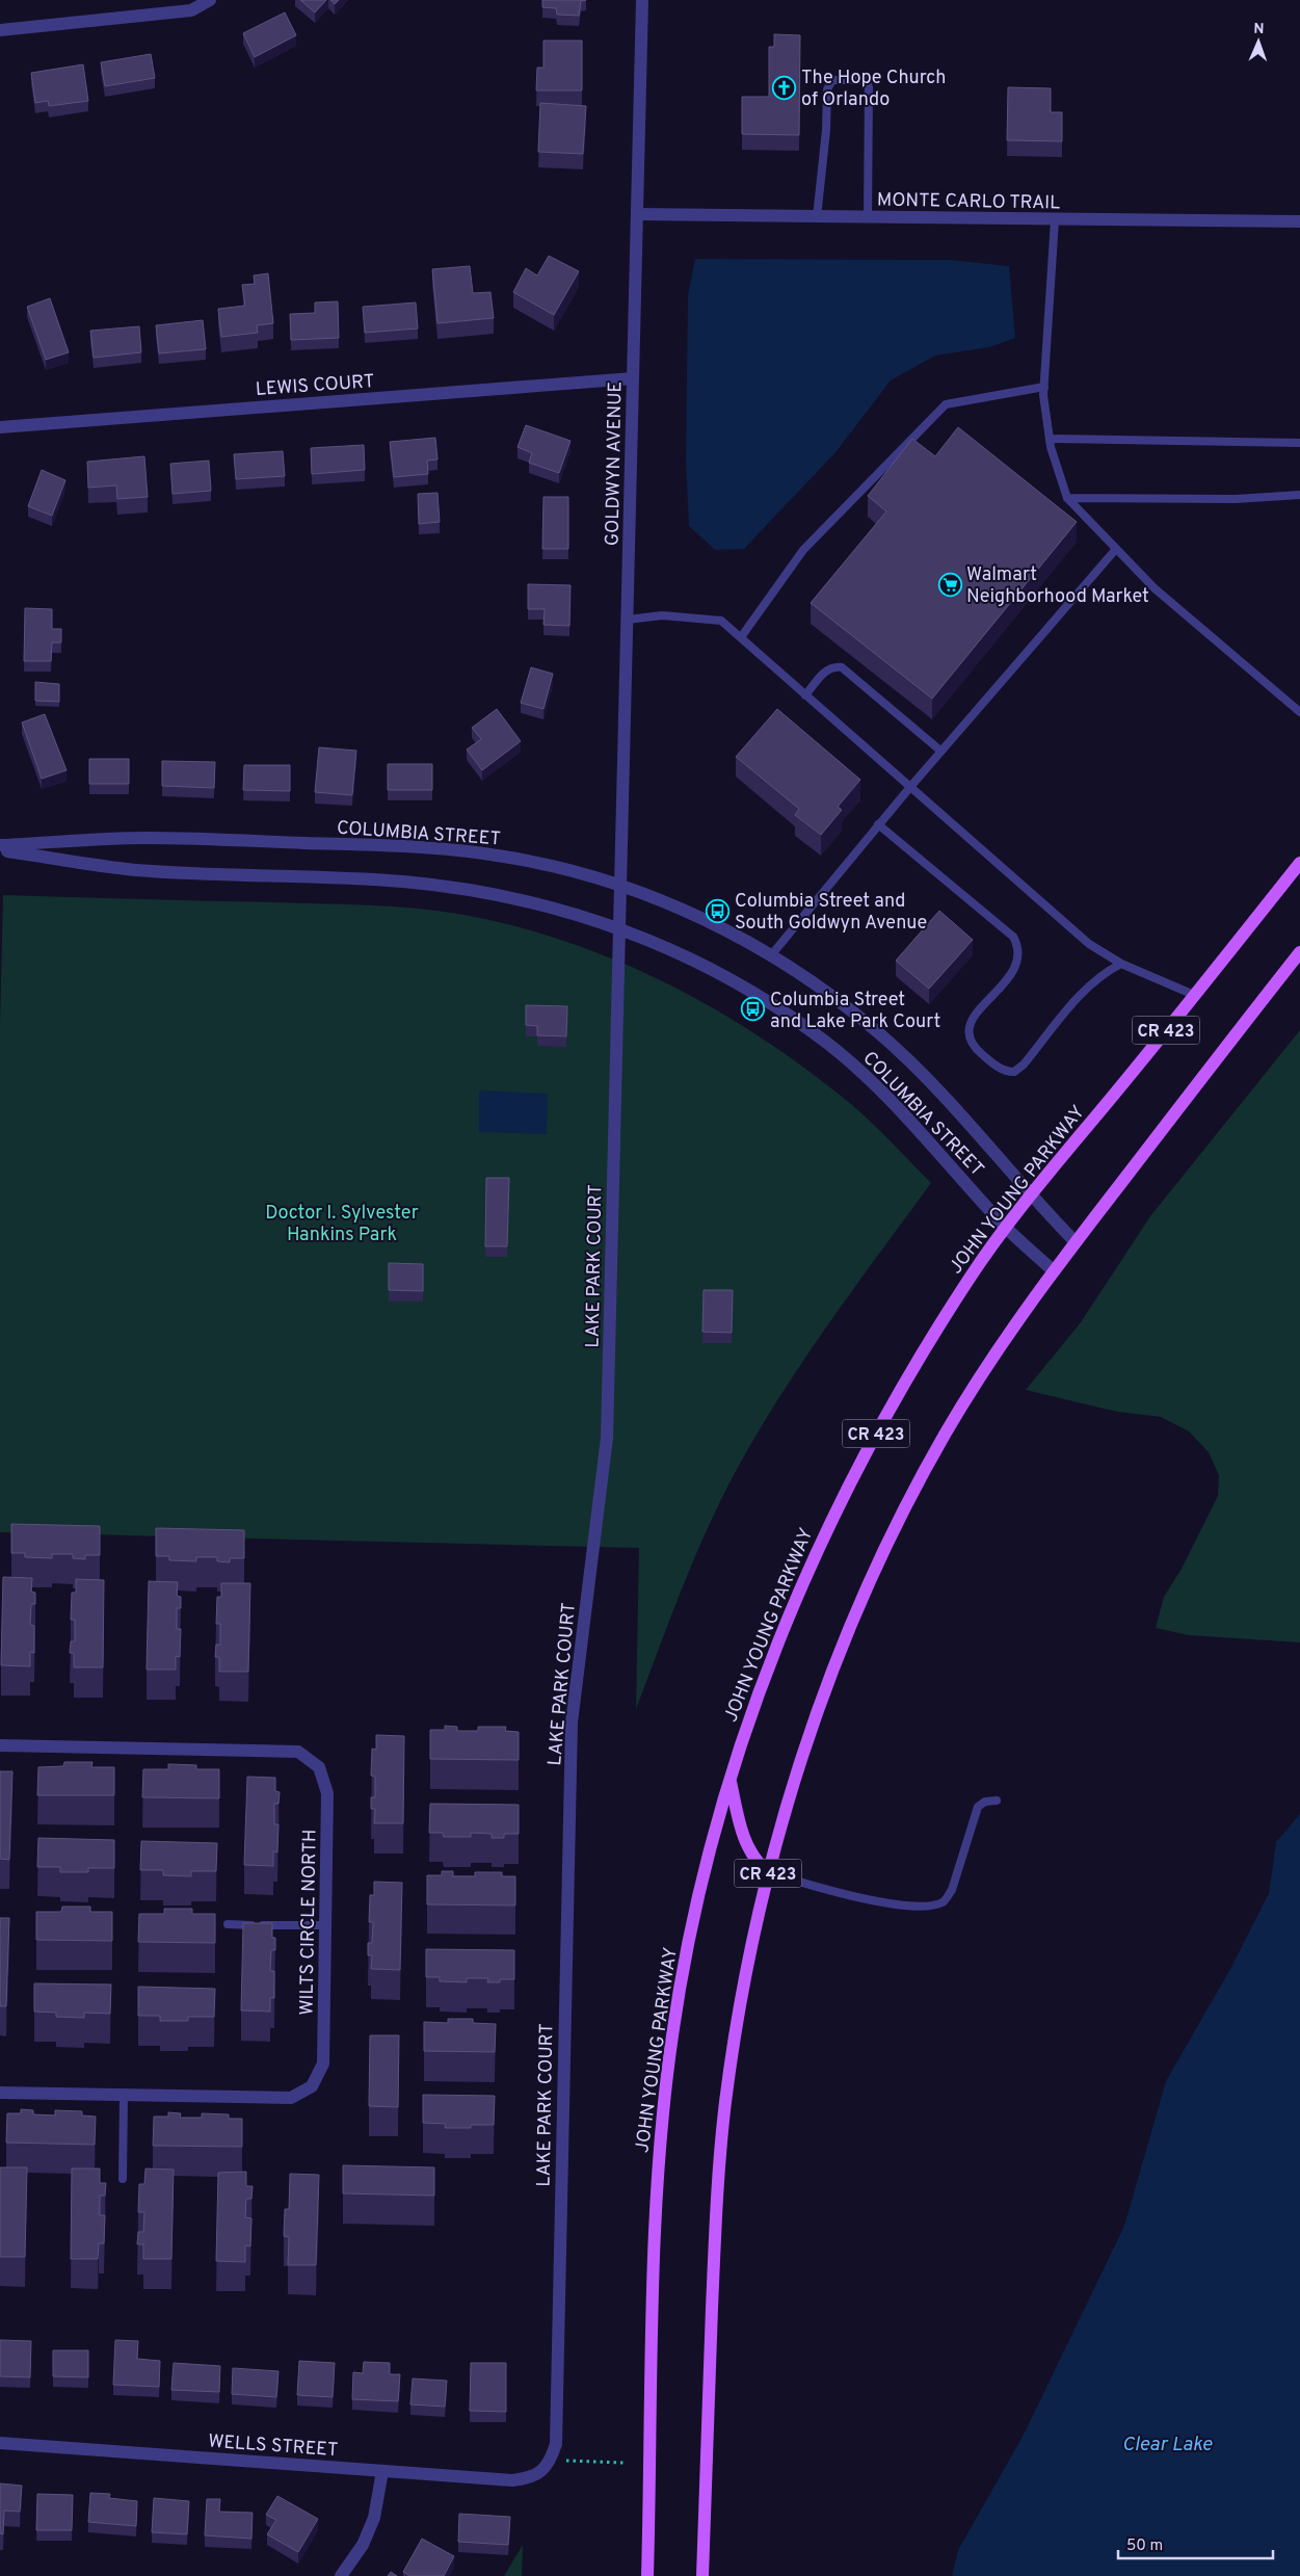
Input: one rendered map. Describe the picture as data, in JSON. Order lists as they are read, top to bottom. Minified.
{"streets":{"main road":["CR 423","JOHN YOUNG PARKWAY"],"street":["MONTE CARLO TRAIL","LEWIS COURT","GOLDWYN AVENUE","COLUMBIA STREET","LAKE PARK COURT","WILTS CIRCLE NORTH","WELLS STREET"]},"crossings":[["MONTE CARLO TRAIL","GOLDWYN AVENUE"],["LEWIS COURT","GOLDWYN AVENUE"],["GOLDWYN AVENUE","COLUMBIA STREET"],["GOLDWYN AVENUE","LAKE PARK COURT"],["COLUMBIA STREET","CR 423"],["COLUMBIA STREET","JOHN YOUNG PARKWAY"],["COLUMBIA STREET","LAKE PARK COURT"],["LAKE PARK COURT","WELLS STREET"]],"water":["Clear Lake"],"parks":["Doctor I. Sylvester Hankins Park"],"places":{"church":["The Hope Church of Orlando"],"supermarket":["Walmart Neighborhood Market"],"bus stop":["Columbia Street and South Goldwyn Avenue","Columbia Street and Lake Park Court"]},"scale_bar":"50 m","north":"top"}
